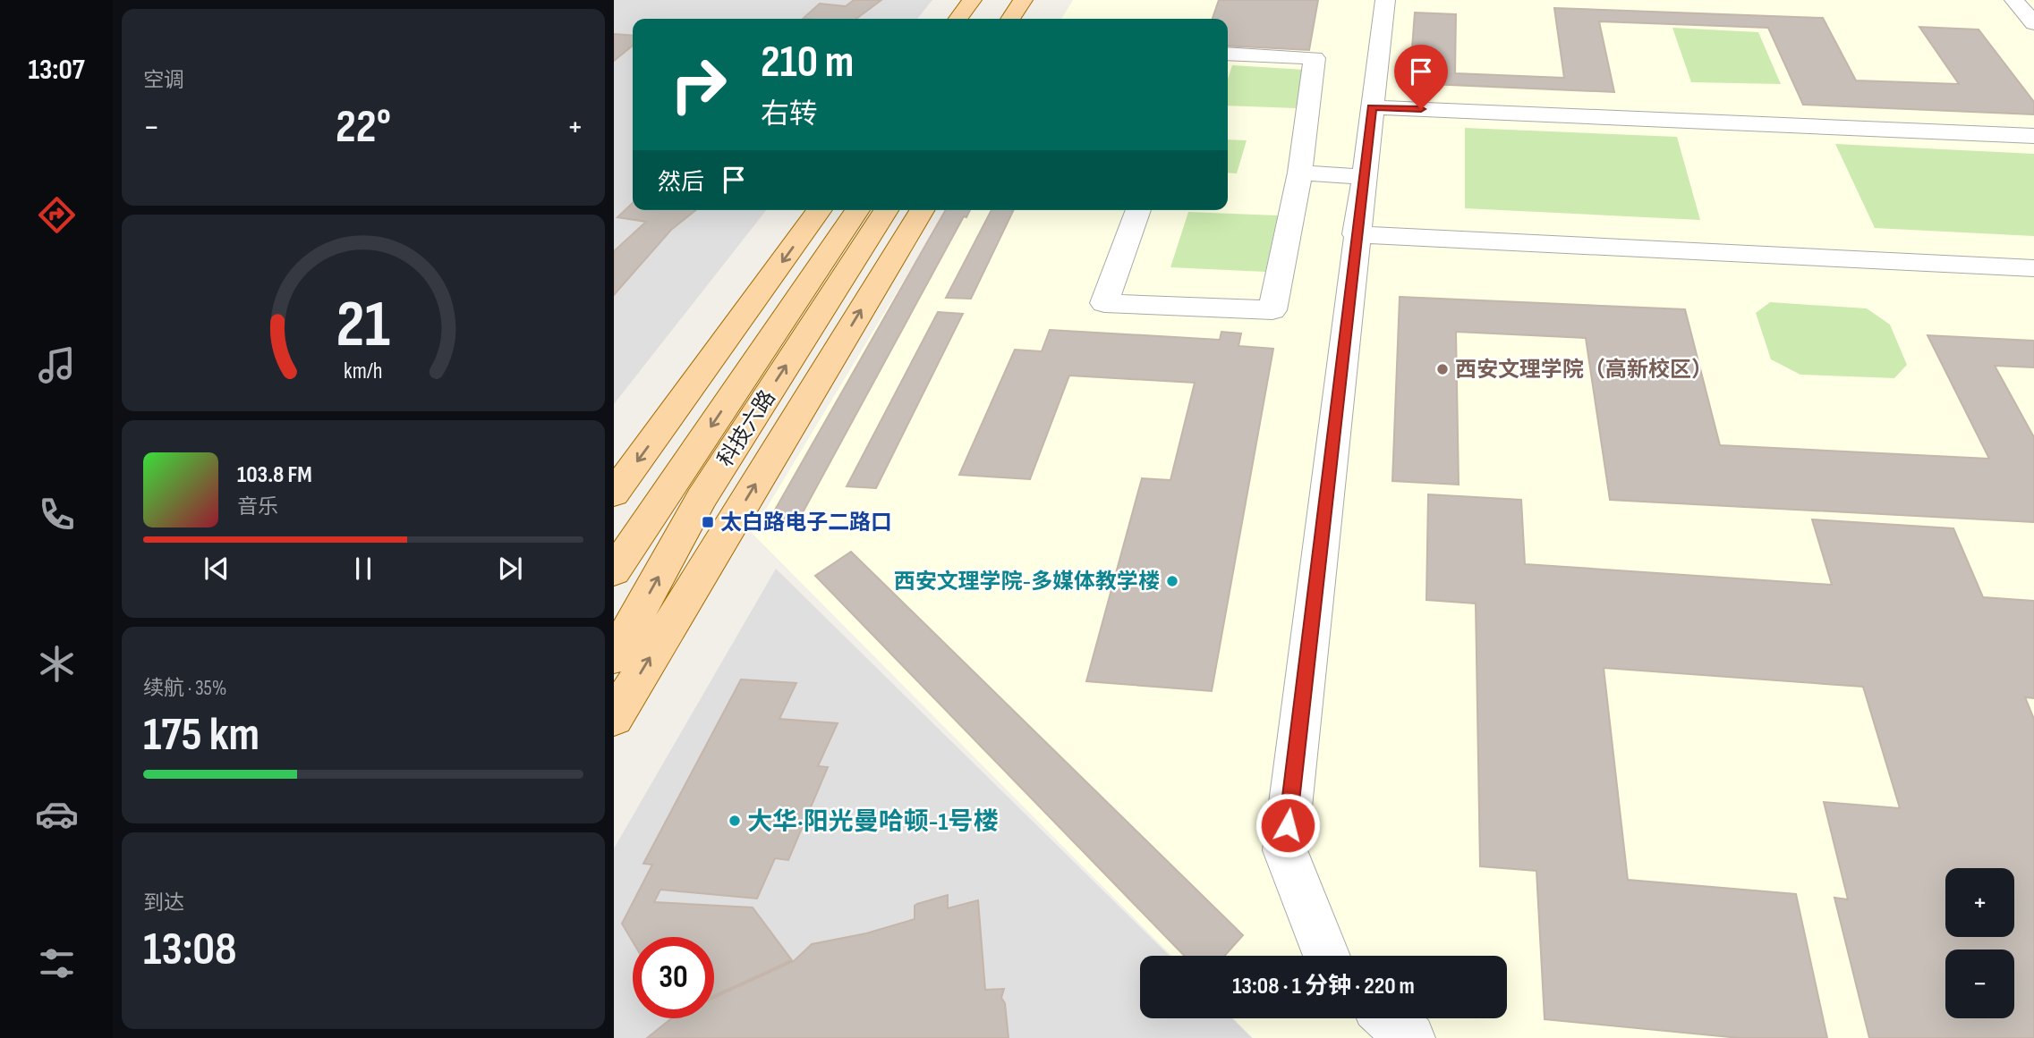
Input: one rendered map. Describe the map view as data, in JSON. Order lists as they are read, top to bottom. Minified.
{"streets":{"main road":["科技六路"]},"places":{"other":["西安文理学院（高新校区）","西安文理学院-多媒体教学楼","大华·阳光曼哈顿-1号楼"],"transit":["太白路电子二路口"]},"page":{"tabs":"13:07","tile":["空调",["续航 · 35%","175 km"],["到达","13:08"]],"turn":["210 m","右转"],"heat":["−","22°","+"],"then":"然后","song":["103.8 FM","音乐"],"map_buttons":["+","−"],"limit":"30","trip":"13:08 · 1 分钟 · 220 m","gauge":["21","km/h"]}}
